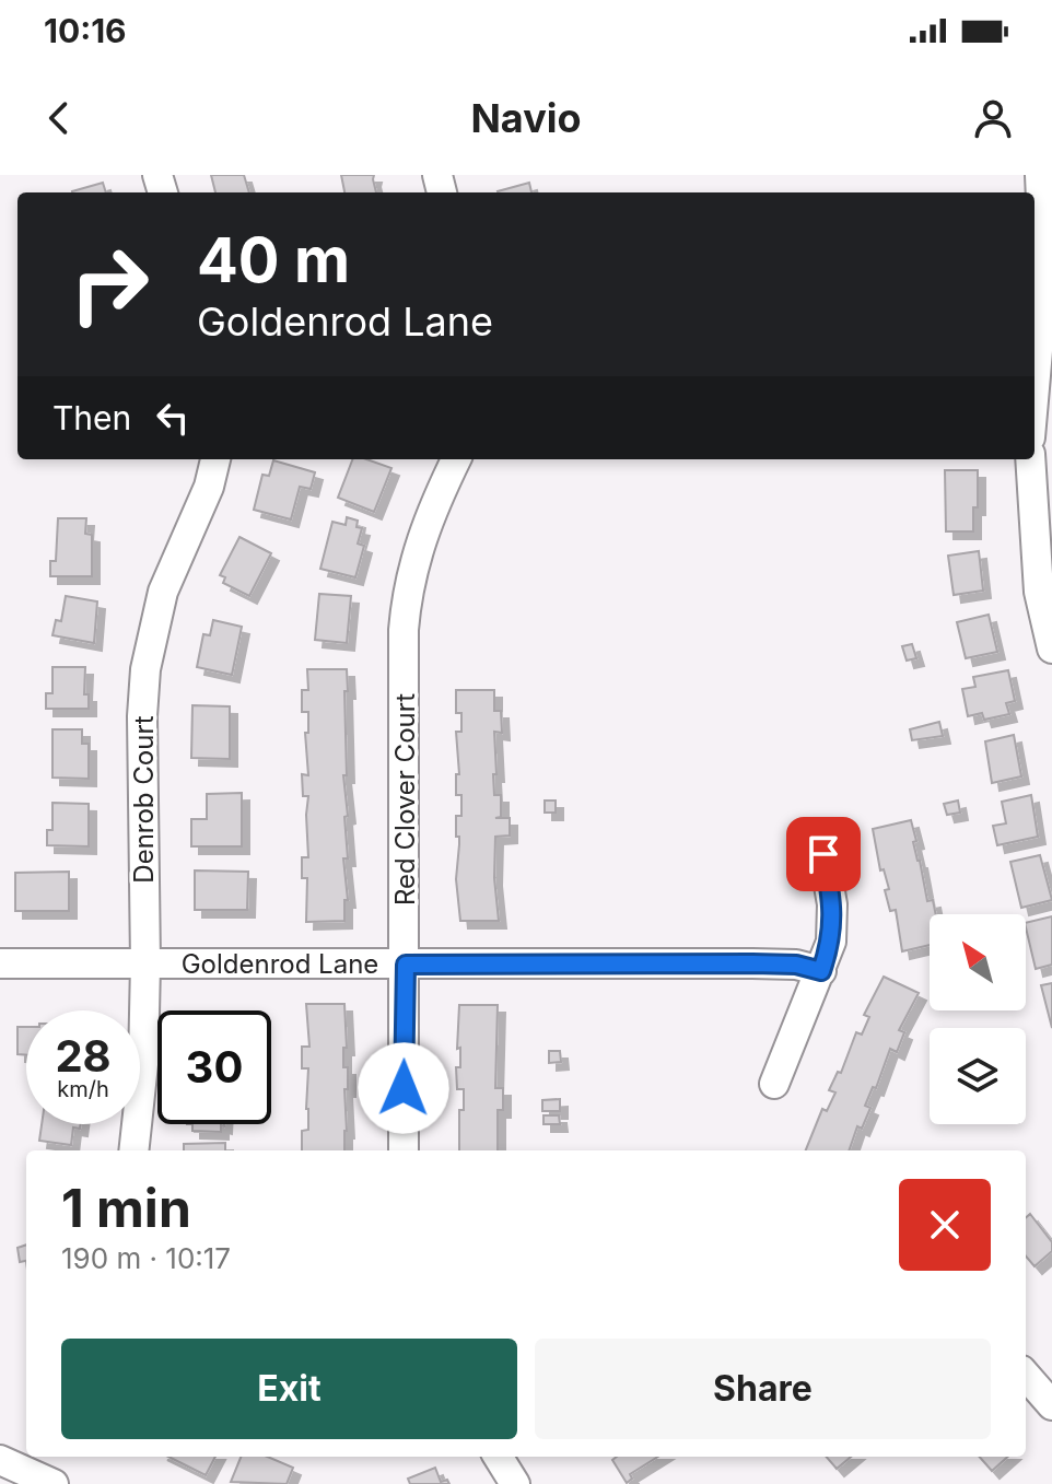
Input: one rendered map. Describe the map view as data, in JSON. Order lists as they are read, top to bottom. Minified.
{"streets":{"street":["Denrob Court","Red Clover Court","Goldenrod Lane"]},"crossings":[["Denrob Court","Goldenrod Lane"],["Red Clover Court","Goldenrod Lane"]],"north":"top left","page":{"status":"10:16","header":"Navio","turn":["40 m","Goldenrod Lane"],"then":"Then","speed":"28 km/h","limit":"30","heading":["1 min","190 m · 10:17"],"buttons":["Exit","Share"]}}
